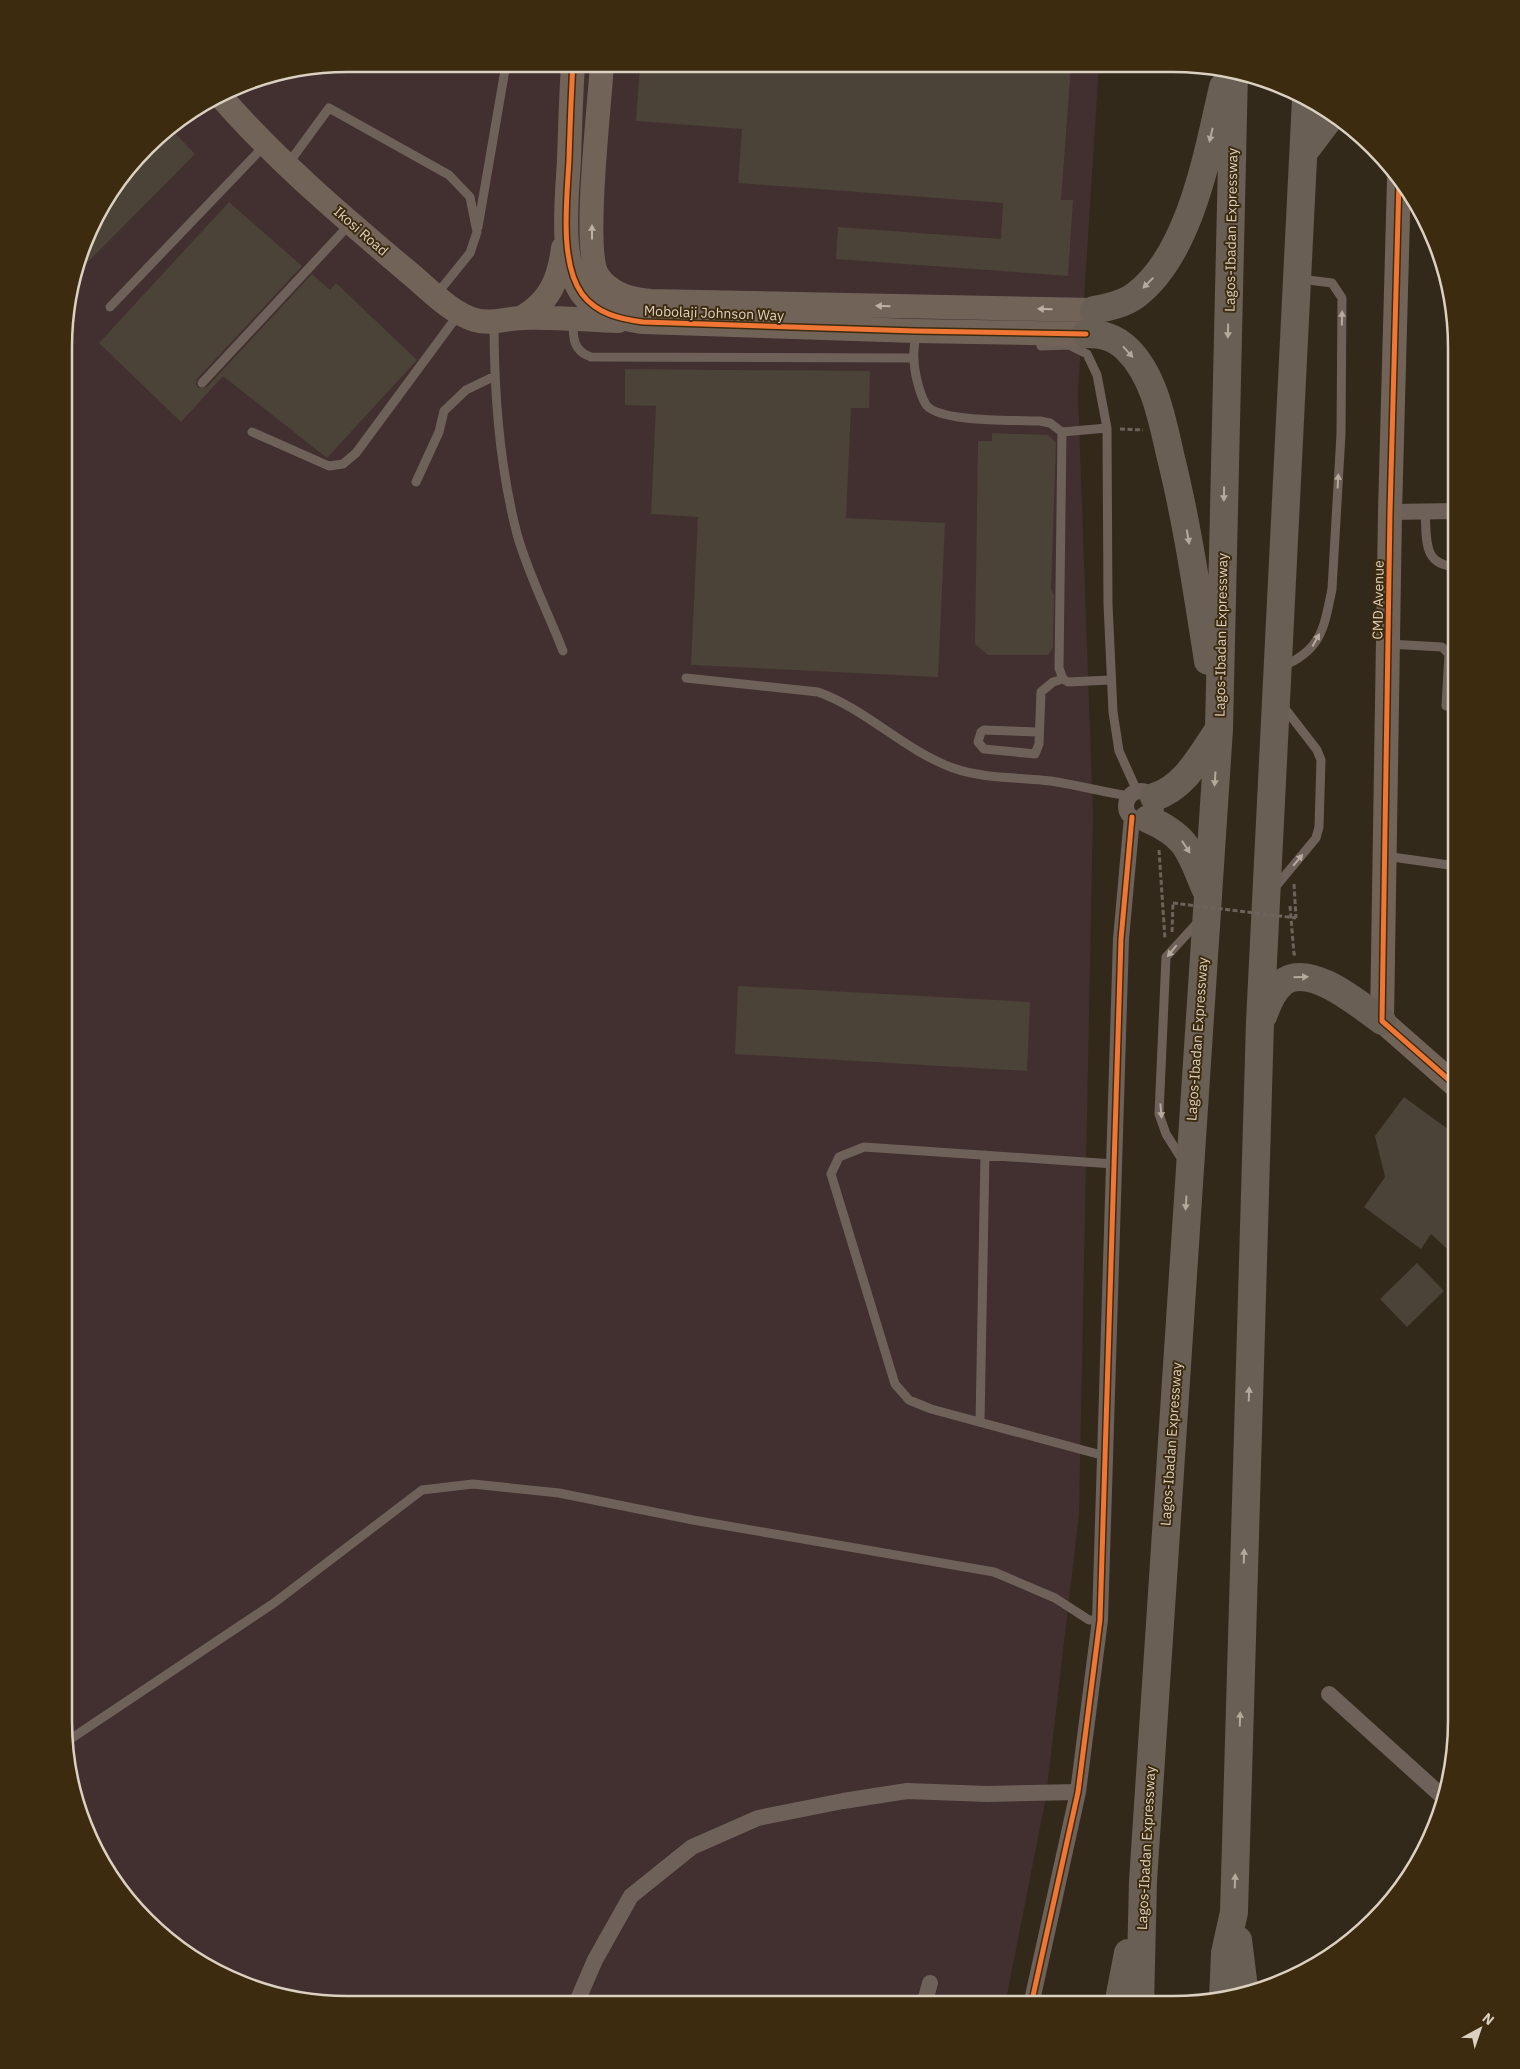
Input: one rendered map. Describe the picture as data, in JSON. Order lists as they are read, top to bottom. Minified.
{"streets":{"highway":["Lagos-Ibadan Expressway"],"street":["Ikosi Road","Mobolaji Johnson Way","CMD Avenue"]},"crossings":[["Ikosi Road","Mobolaji Johnson Way"]],"north":"top right"}
